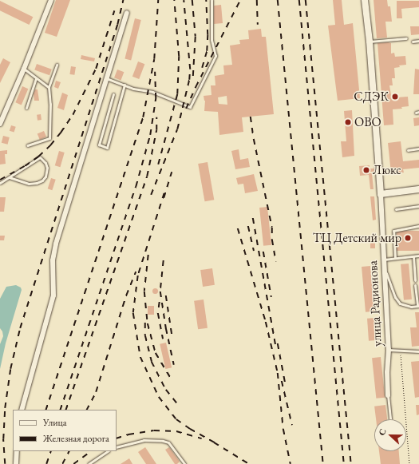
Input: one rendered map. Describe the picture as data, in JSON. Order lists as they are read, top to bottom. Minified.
{"streets":{"street":["улица Радионова"]},"places":["СДЭК","OBO","Люкс","ТЦ Детский мир"],"legend":["Улица","Железная дорога"],"north":"left"}
